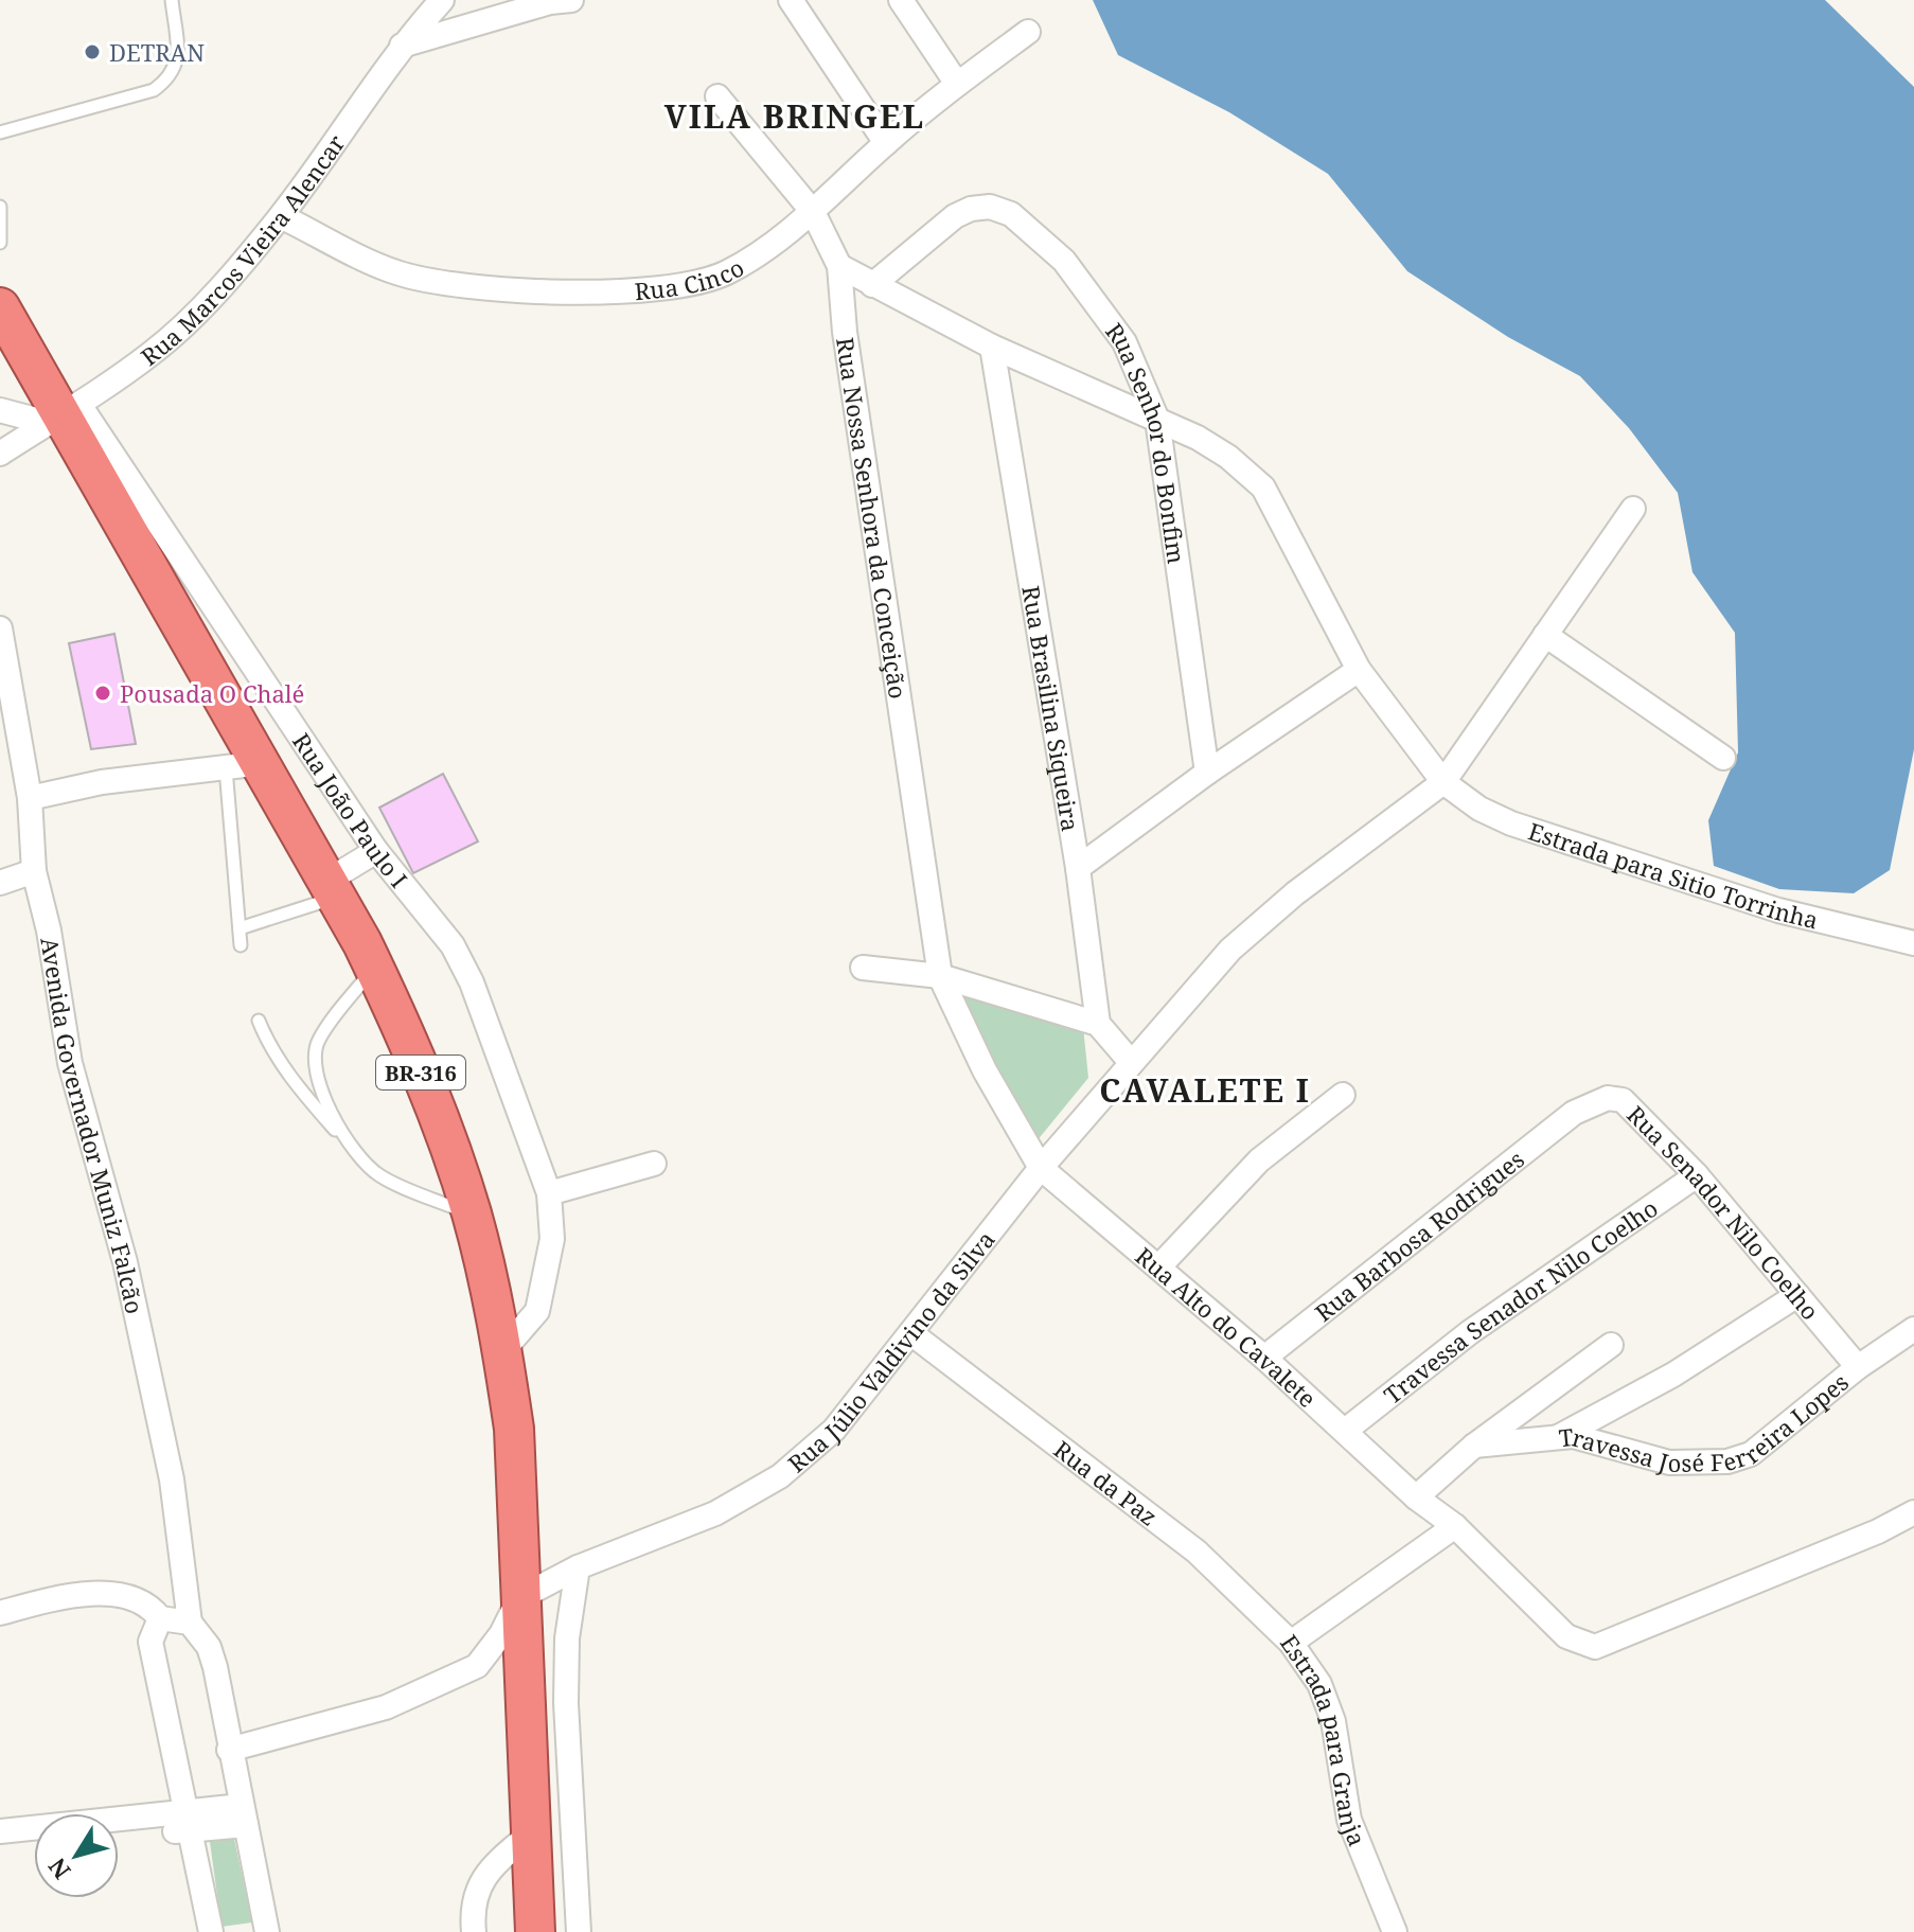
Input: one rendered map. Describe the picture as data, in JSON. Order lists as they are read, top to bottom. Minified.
{"streets":{"highway":["BR-316"],"street":["Rua Marcos Vieira Alencar","Rua Cinco","Rua Senhor do Bonfim","Rua Nossa Senhora da Conceição","Rua Brasilina Siqueira","Rua João Paulo I","Estrada para Sitio Torrinha","Avenida Governador Muniz Falcão","Rua Senador Nilo Coelho","Rua Barbosa Rodrigues","Travessa Senador Nilo Coelho","Rua Alto do Cavalete","Rua Júlio Valdivino da Silva","Travessa José Ferreira Lopes","Rua da Paz","Estrada para Granja"]},"crossings":[["Rua Marcos Vieira Alencar","Rua Cinco"],["Rua Marcos Vieira Alencar","Rua João Paulo I"],["Rua Marcos Vieira Alencar","BR-316"],["Rua Cinco","Rua Nossa Senhora da Conceição"],["Rua Senhor do Bonfim","Estrada para Sitio Torrinha"],["Rua Nossa Senhora da Conceição","Estrada para Sitio Torrinha"],["Rua Nossa Senhora da Conceição","Rua Alto do Cavalete"],["Rua Brasilina Siqueira","Estrada para Sitio Torrinha"],["Rua João Paulo I","BR-316"],["Estrada para Sitio Torrinha","Rua Júlio Valdivino da Silva"],["BR-316","Rua Júlio Valdivino da Silva"],["Rua Senador Nilo Coelho","Rua Barbosa Rodrigues"],["Rua Senador Nilo Coelho","Travessa Senador Nilo Coelho"],["Rua Senador Nilo Coelho","Travessa José Ferreira Lopes"],["Rua Barbosa Rodrigues","Rua Alto do Cavalete"],["Travessa Senador Nilo Coelho","Rua Alto do Cavalete"],["Rua Alto do Cavalete","Rua Júlio Valdivino da Silva"],["Rua Alto do Cavalete","Travessa José Ferreira Lopes"],["Rua Alto do Cavalete","Estrada para Granja"],["Rua Júlio Valdivino da Silva","Rua da Paz"],["Rua da Paz","Estrada para Granja"]],"districts":["VILA BRINGEL","CAVALETE I"],"places":["DETRAN","Pousada O Chalé"],"north":"bottom left"}
